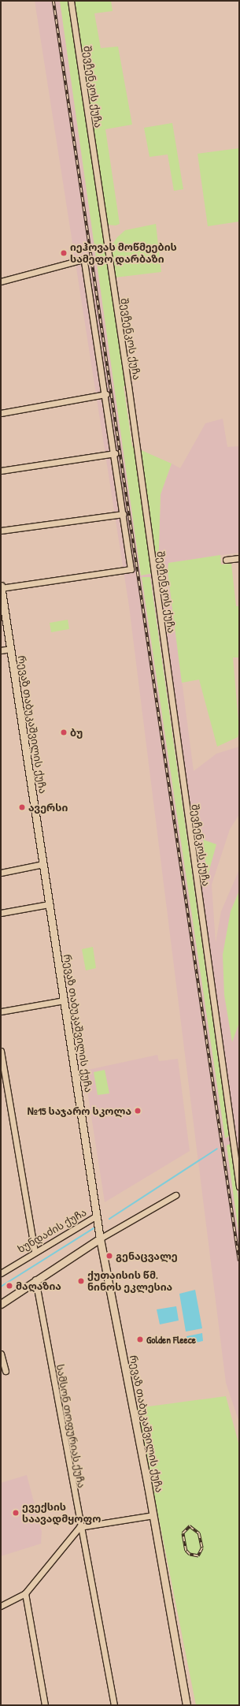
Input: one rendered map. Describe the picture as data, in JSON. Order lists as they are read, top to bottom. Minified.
{"streets":{"main road":["რევაზ თაბუკაშვილის ქუჩა"],"street":["შევჩენკოს ქუჩა","ხუნდაძის ქუჩა","სამსონ თოფურიას ქუჩა"]},"crossings":[["რევაზ თაბუკაშვილის ქუჩა","ხუნდაძის ქუჩა"]],"places":["იეჰოვას მოწმეების სამეფო დარბაზი","ბუ","ავერსი","№15 საჯარო სკოლა","გენაცვალე","ქუთაისის წმ. ნინოს ეკლესია","მაღაზია","Golden Fleece","ევექსის საავადმყოფო"]}
